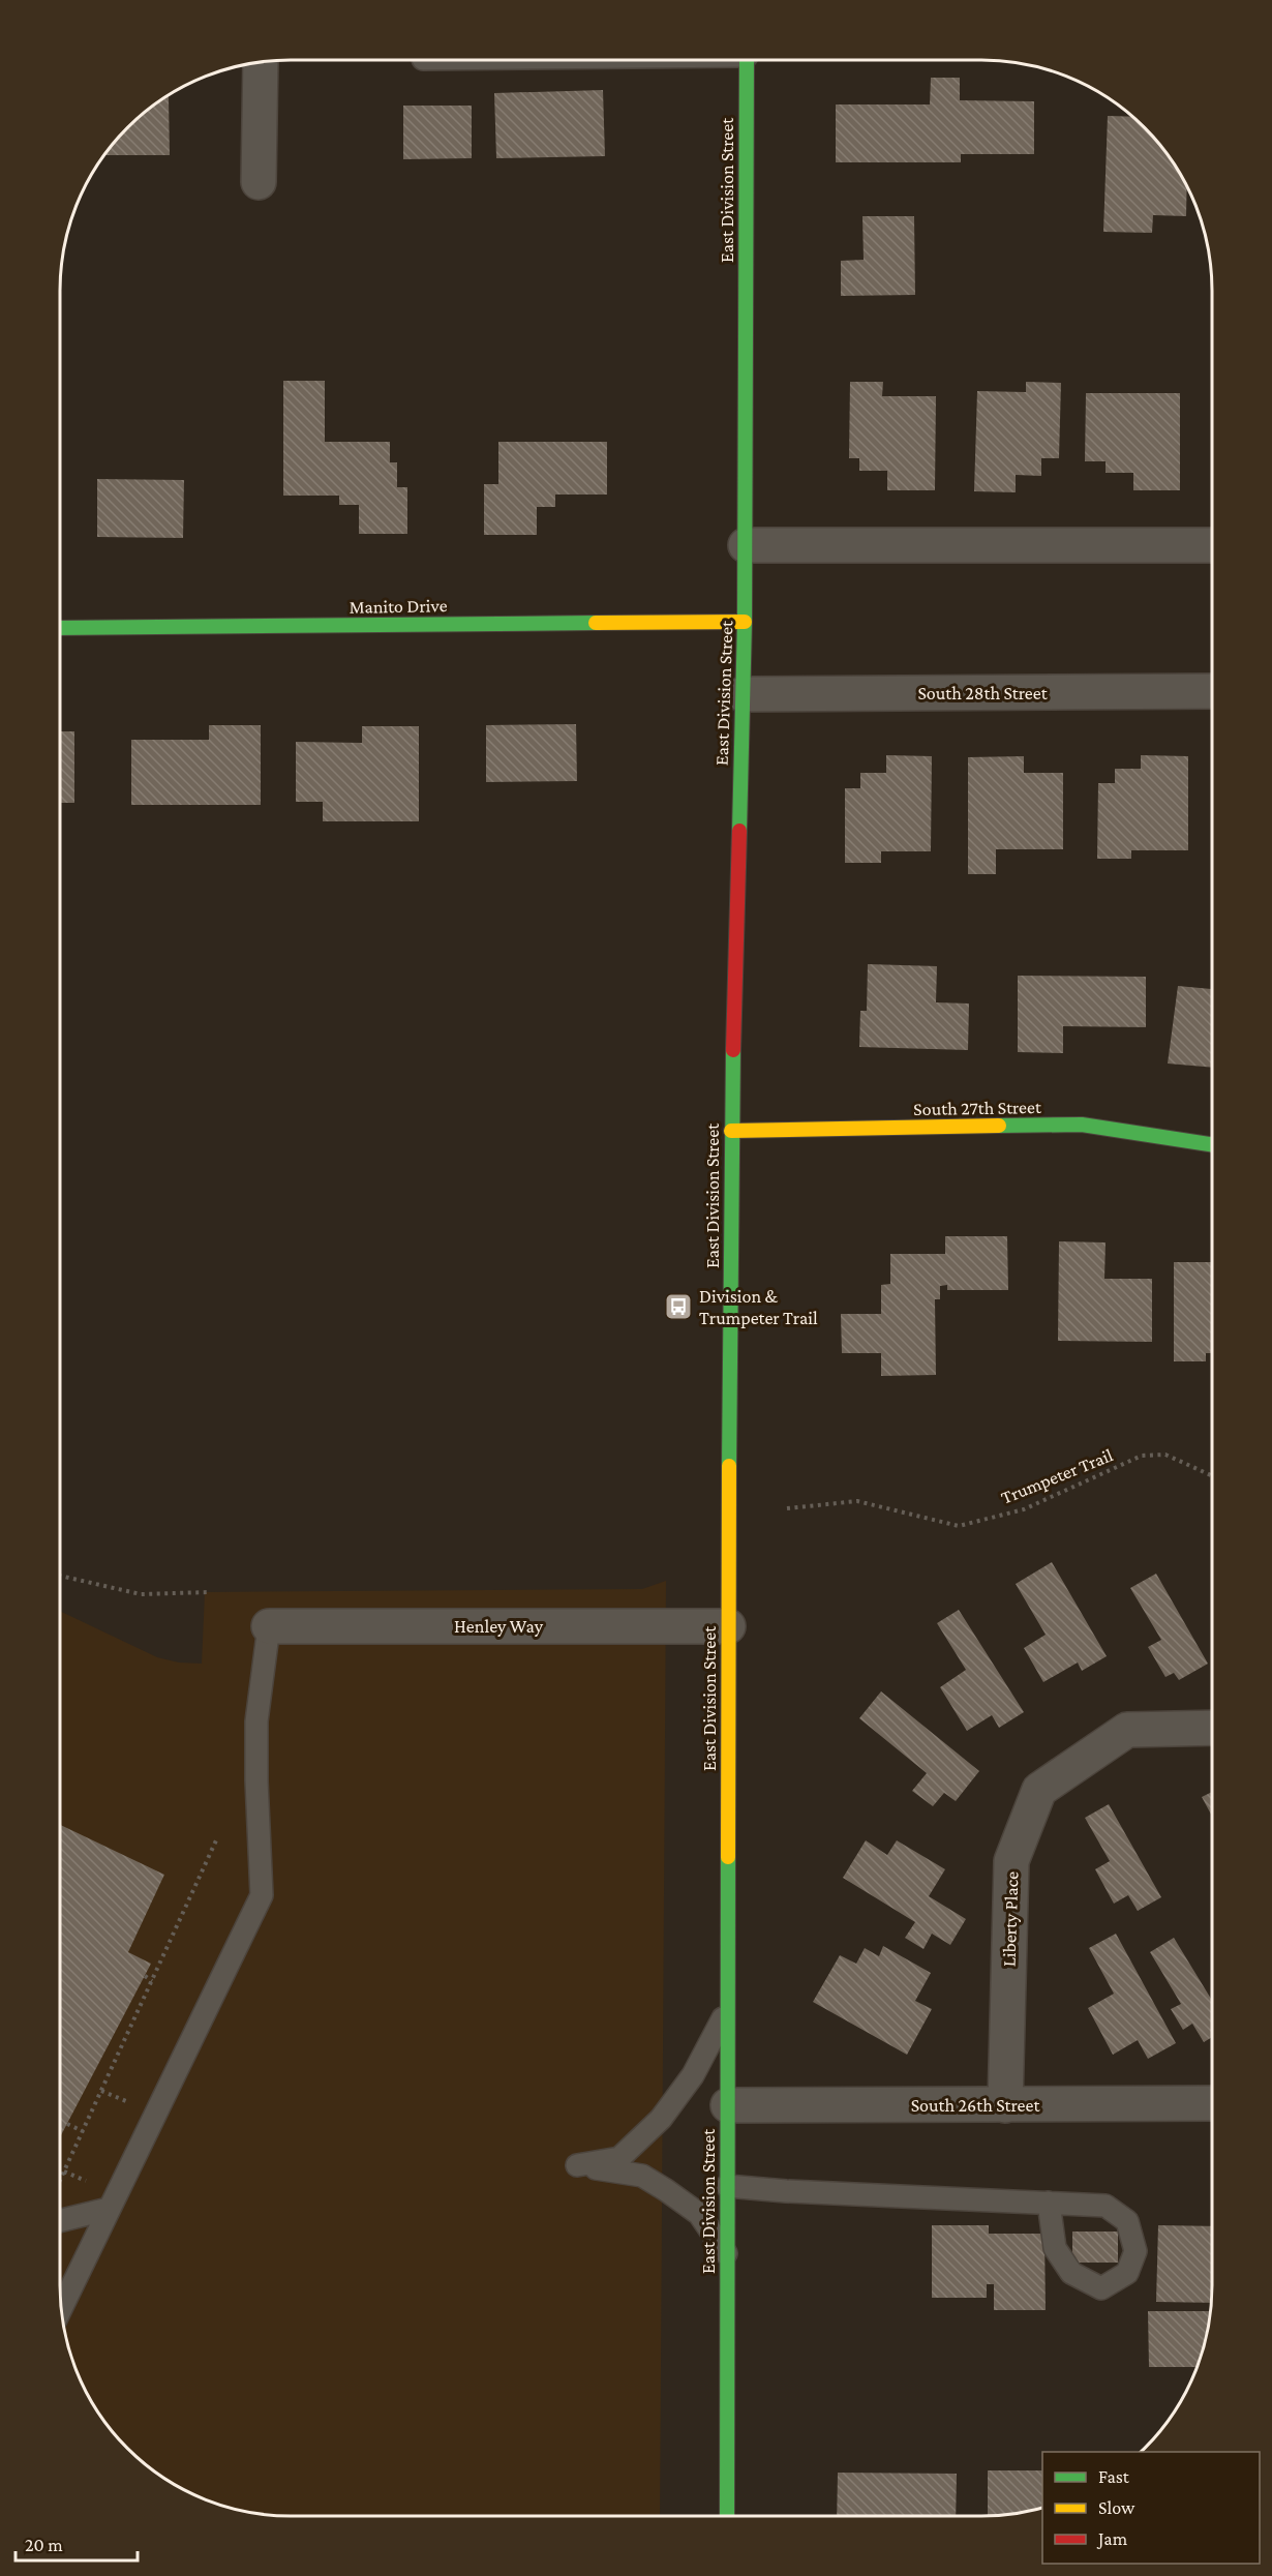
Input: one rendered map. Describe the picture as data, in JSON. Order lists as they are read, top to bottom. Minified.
{"streets":{"street":["East Division Street","Manito Drive","South 28th Street","South 27th Street","Henley Way","Liberty Place","South 26th Street"],"path":["Trumpeter Trail"]},"crossings":[["East Division Street","Manito Drive"],["East Division Street","South 28th Street"],["East Division Street","South 27th Street"],["East Division Street","Henley Way"],["East Division Street","South 26th Street"],["Liberty Place","South 26th Street"]],"places":{"bus stop":["Division & Trumpeter Trail"]},"legend":["Fast","Slow","Jam"],"scale_bar":"20 m"}
